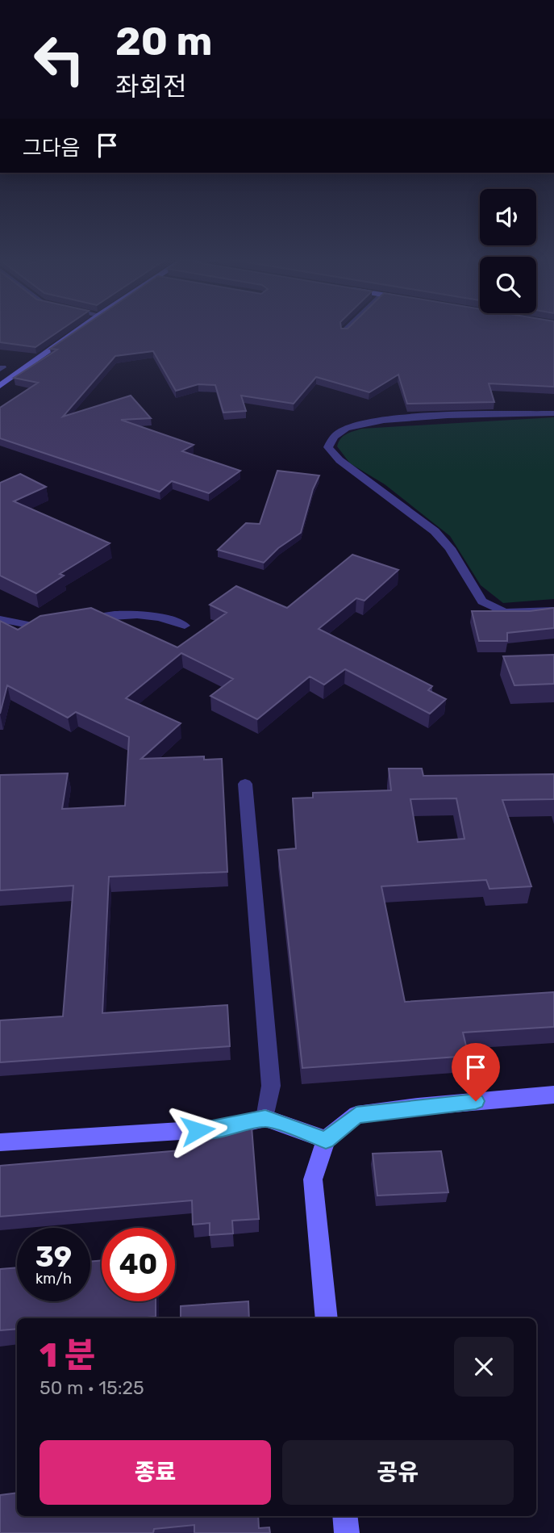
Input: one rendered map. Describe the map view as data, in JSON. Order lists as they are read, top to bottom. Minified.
{"page":{"turn":["20 m","좌회전"],"then":"그다음","speed":"39 km/h","limit":"40","heading":["1 분","50 m · 15:25"],"buttons":["종료","공유"]}}
